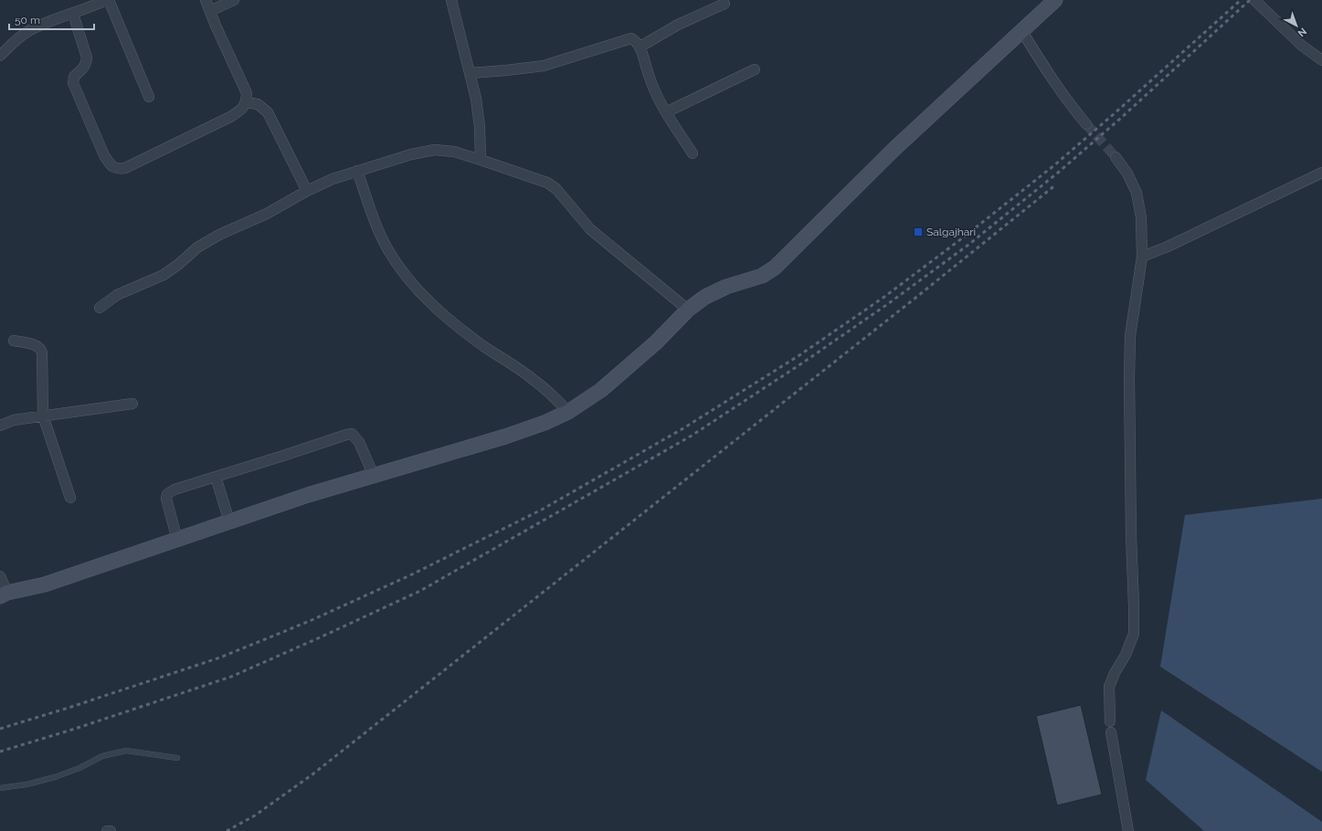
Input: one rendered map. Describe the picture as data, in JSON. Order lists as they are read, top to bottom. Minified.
{"places":{"transit":["Salgajhari"]},"scale_bar":"50 m","north":"bottom right"}
